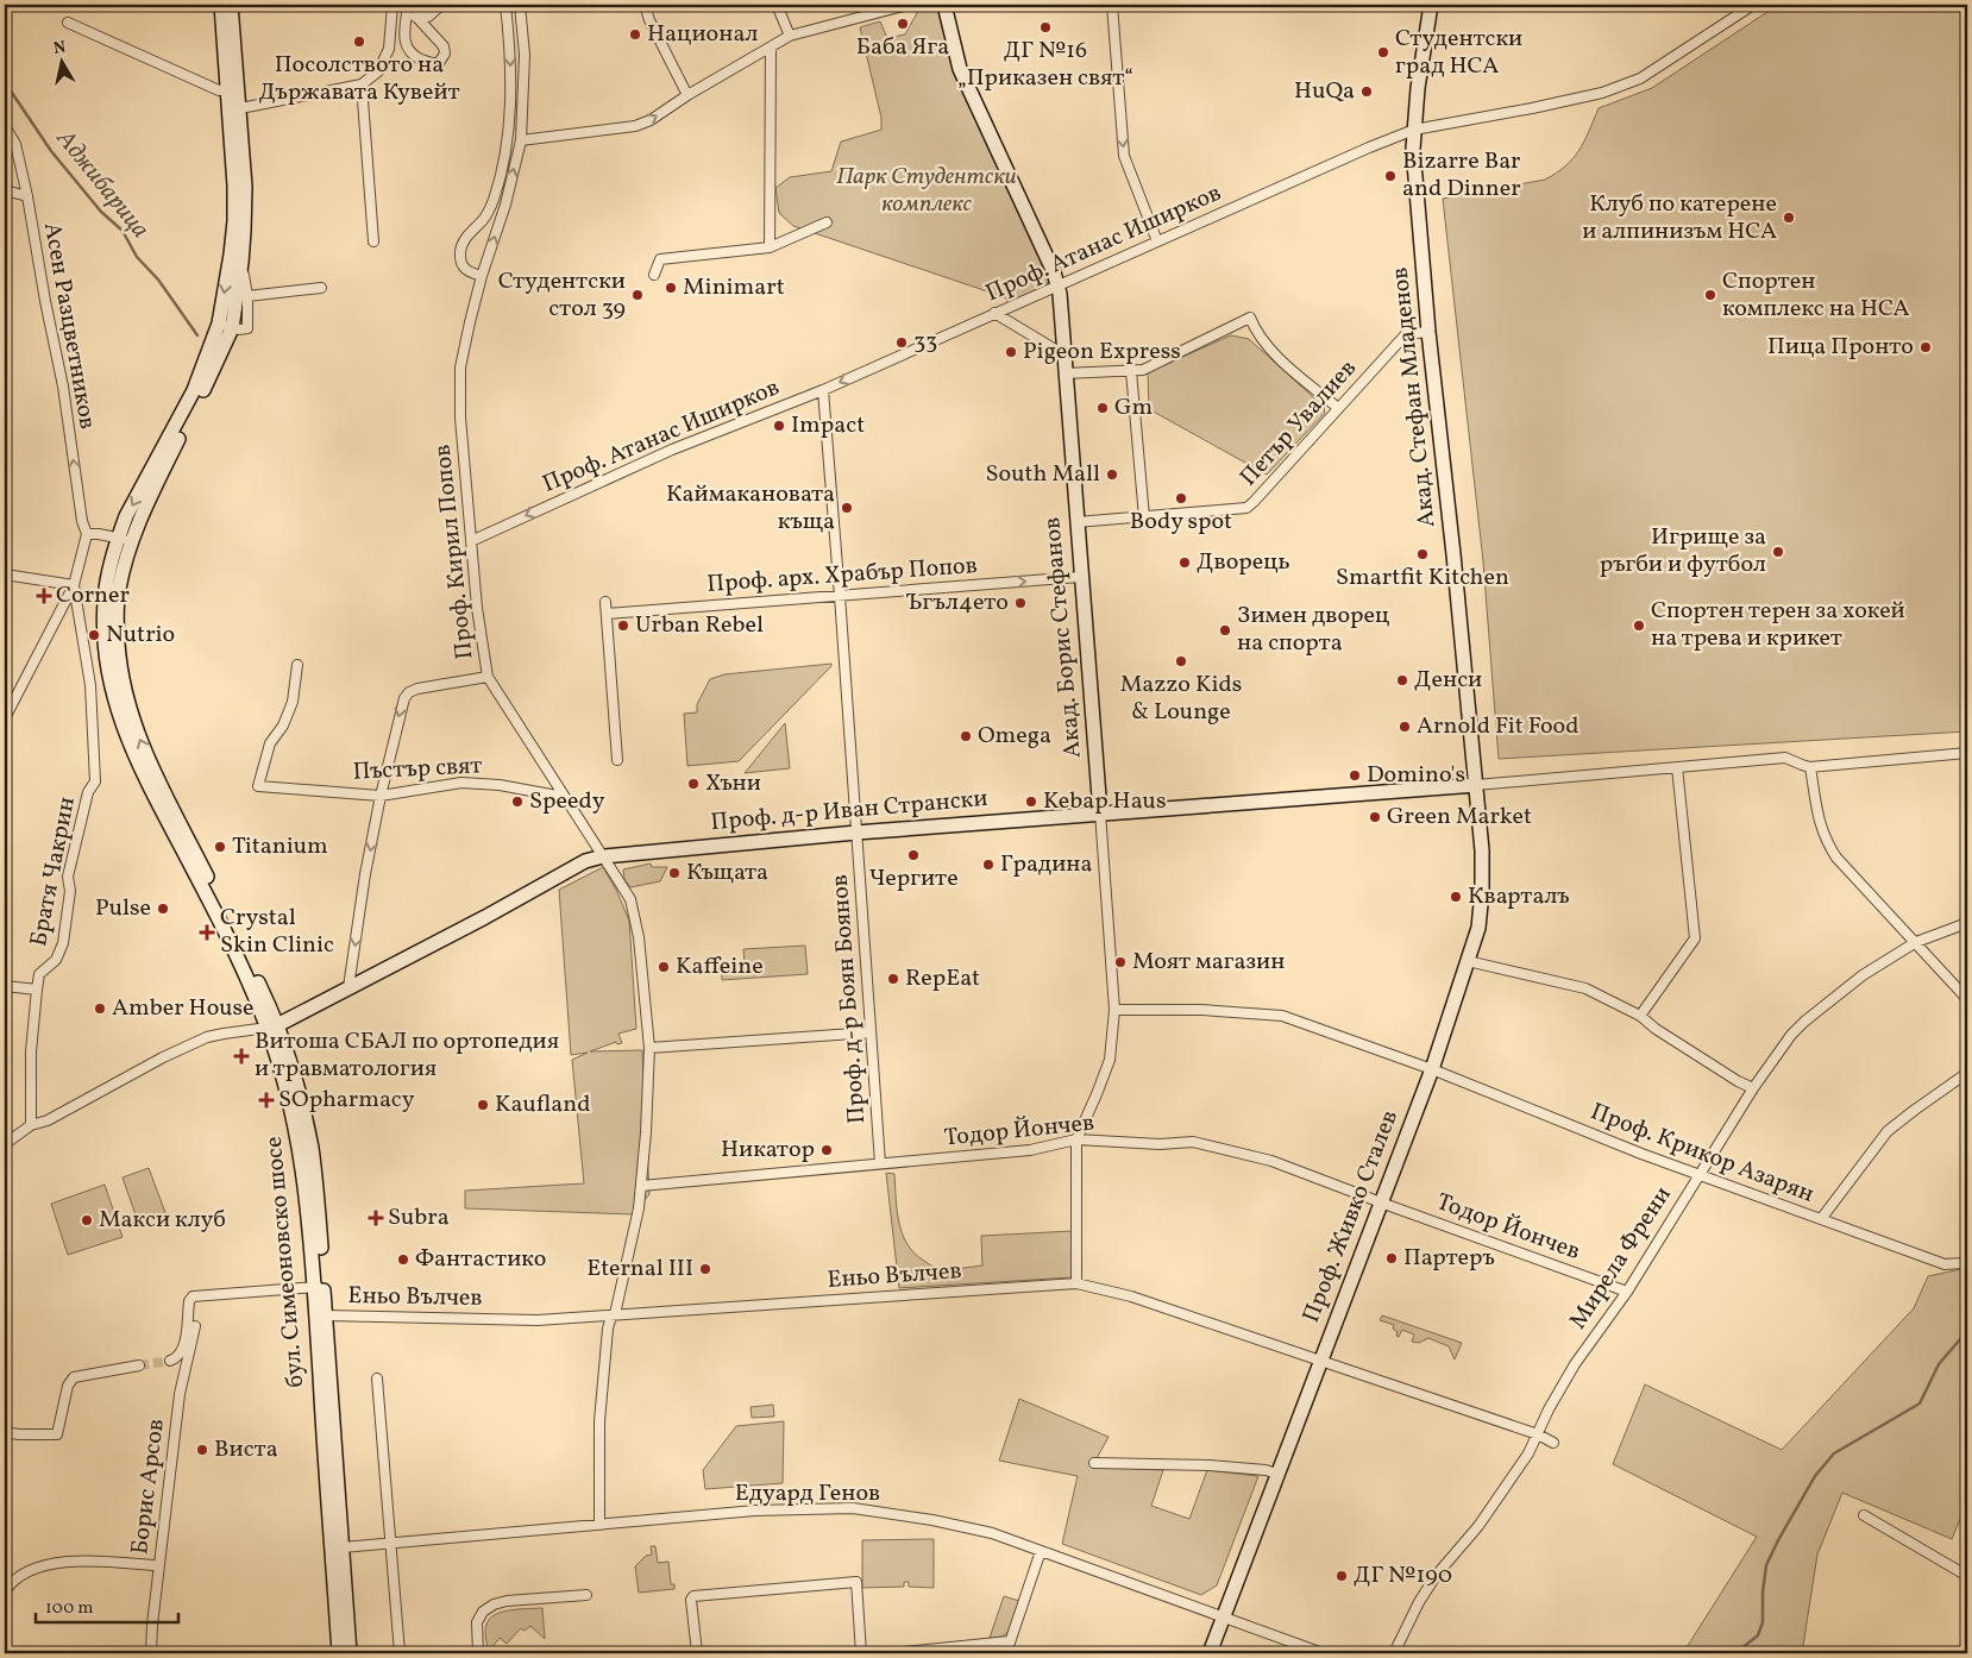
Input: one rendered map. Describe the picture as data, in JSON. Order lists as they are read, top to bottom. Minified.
{"streets":{"street":["Проф. Атанас Иширков","Асен Разцветников","Акад. Стефан Младенов","Петър Увалиев","Проф. Кирил Попов","Проф. арх. Храбър Попов","Акад. Борис Стефанов","Пъстър свят","Проф. д-р Иван Странски","Братя Чакрин","Проф. д-р Боян Боянов","Тодор Йончев","Проф. Крикор Азарян","Проф. Живко Сталев","Мирела Френи","бул. Симеоновско шосе","Еньо Вълчев","Борис Арсов","Едуард Генов"]},"crossings":[["Проф. Атанас Иширков","Акад. Стефан Младенов"],["Проф. Атанас Иширков","Проф. Кирил Попов"],["Проф. Атанас Иширков","Акад. Борис Стефанов"],["Проф. Атанас Иширков","Проф. д-р Боян Боянов"],["Асен Разцветников","Братя Чакрин"],["Акад. Стефан Младенов","Петър Увалиев"],["Акад. Стефан Младенов","Проф. д-р Иван Странски"],["Акад. Стефан Младенов","Проф. Живко Сталев"],["Петър Увалиев","Акад. Борис Стефанов"],["Проф. Кирил Попов","Пъстър свят"],["Проф. Кирил Попов","Проф. д-р Иван Странски"],["Проф. Кирил Попов","Тодор Йончев"],["Проф. Кирил Попов","Еньо Вълчев"],["Проф. Кирил Попов","Едуард Генов"],["Проф. арх. Храбър Попов","Акад. Борис Стефанов"],["Проф. арх. Храбър Попов","Проф. д-р Боян Боянов"],["Акад. Борис Стефанов","Проф. д-р Иван Странски"],["Акад. Борис Стефанов","Тодор Йончев"],["Акад. Борис Стефанов","Проф. Крикор Азарян"],["Акад. Борис Стефанов","Еньо Вълчев"],["Проф. д-р Иван Странски","Проф. д-р Боян Боянов"],["Проф. д-р Иван Странски","Проф. Живко Сталев"],["Проф. д-р Иван Странски","бул. Симеоновско шосе"],["Проф. д-р Боян Боянов","Тодор Йончев"],["Тодор Йончев","Проф. Живко Сталев"],["Тодор Йончев","Мирела Френи"],["Проф. Крикор Азарян","Проф. Живко Сталев"],["Проф. Крикор Азарян","Мирела Френи"],["Проф. Живко Сталев","Еньо Вълчев"],["Проф. Живко Сталев","Едуард Генов"],["Мирела Френи","Еньо Вълчев"],["бул. Симеоновско шосе","Еньо Вълчев"],["бул. Симеоновско шосе","Едуард Генов"]],"one_way":["Проф. Атанас Иширков","Асен Разцветников","Проф. арх. Храбър Попов"],"water":["Аджибарица"],"parks":["Парк Студентски комплекс"],"places":{"other":["Баба Яга","ДГ №16 „Приказен свят“","Национал","Посолството на Държавата Кувейт","Студентски град НСА","HuQa","Bizarre Bar and Dinner","Клуб по катерене и алпинизъм НСА","Minimart","Студентски стол 39","Спортен комплекс на НСА","33","Пица Пронто","Pigeon Express","Gm","Impact","South Mall","Body spot","Каймакановата къща","Игрище за ръгби и футбол","Smartfit Kitchen","Дворець","Ъгъл4ето","Urban Rebel","Спортен терен за хокей на трева и крикет","Зимен дворец на спорта","Nutrio","Mazzo Kids & Lounge","Денси","Arnold Fit Food","Omega","Domino's","Хъни","Speedy","Kebap Haus","Green Market","Titanium","Чергите","Градина","Къщата","Кварталъ","Pulse","Моят магазин","Kaffeine","RepEat","Amber House","Kaufland","Никатор","Макси клуб","Партеръ","Фантастико","Eternal III","Виста","ДГ №190"],"health":["Corner","Crystal Skin Clinic","Витоша СБАЛ по ортопедия и травматология","SOpharmacy","Subra"]},"scale_bar":"100 m","north":"top"}
